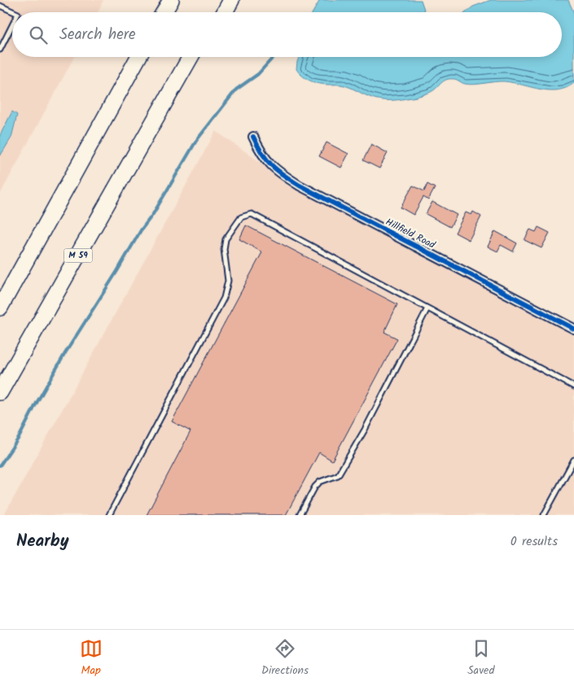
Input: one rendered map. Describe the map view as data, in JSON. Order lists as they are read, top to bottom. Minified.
{"streets":{"highway":["M 59"],"street":["Hillfield Road"]},"page":{"search":"Search here","heading":["Nearby","0 results"],"nav":["Map","Directions","Saved"]}}
